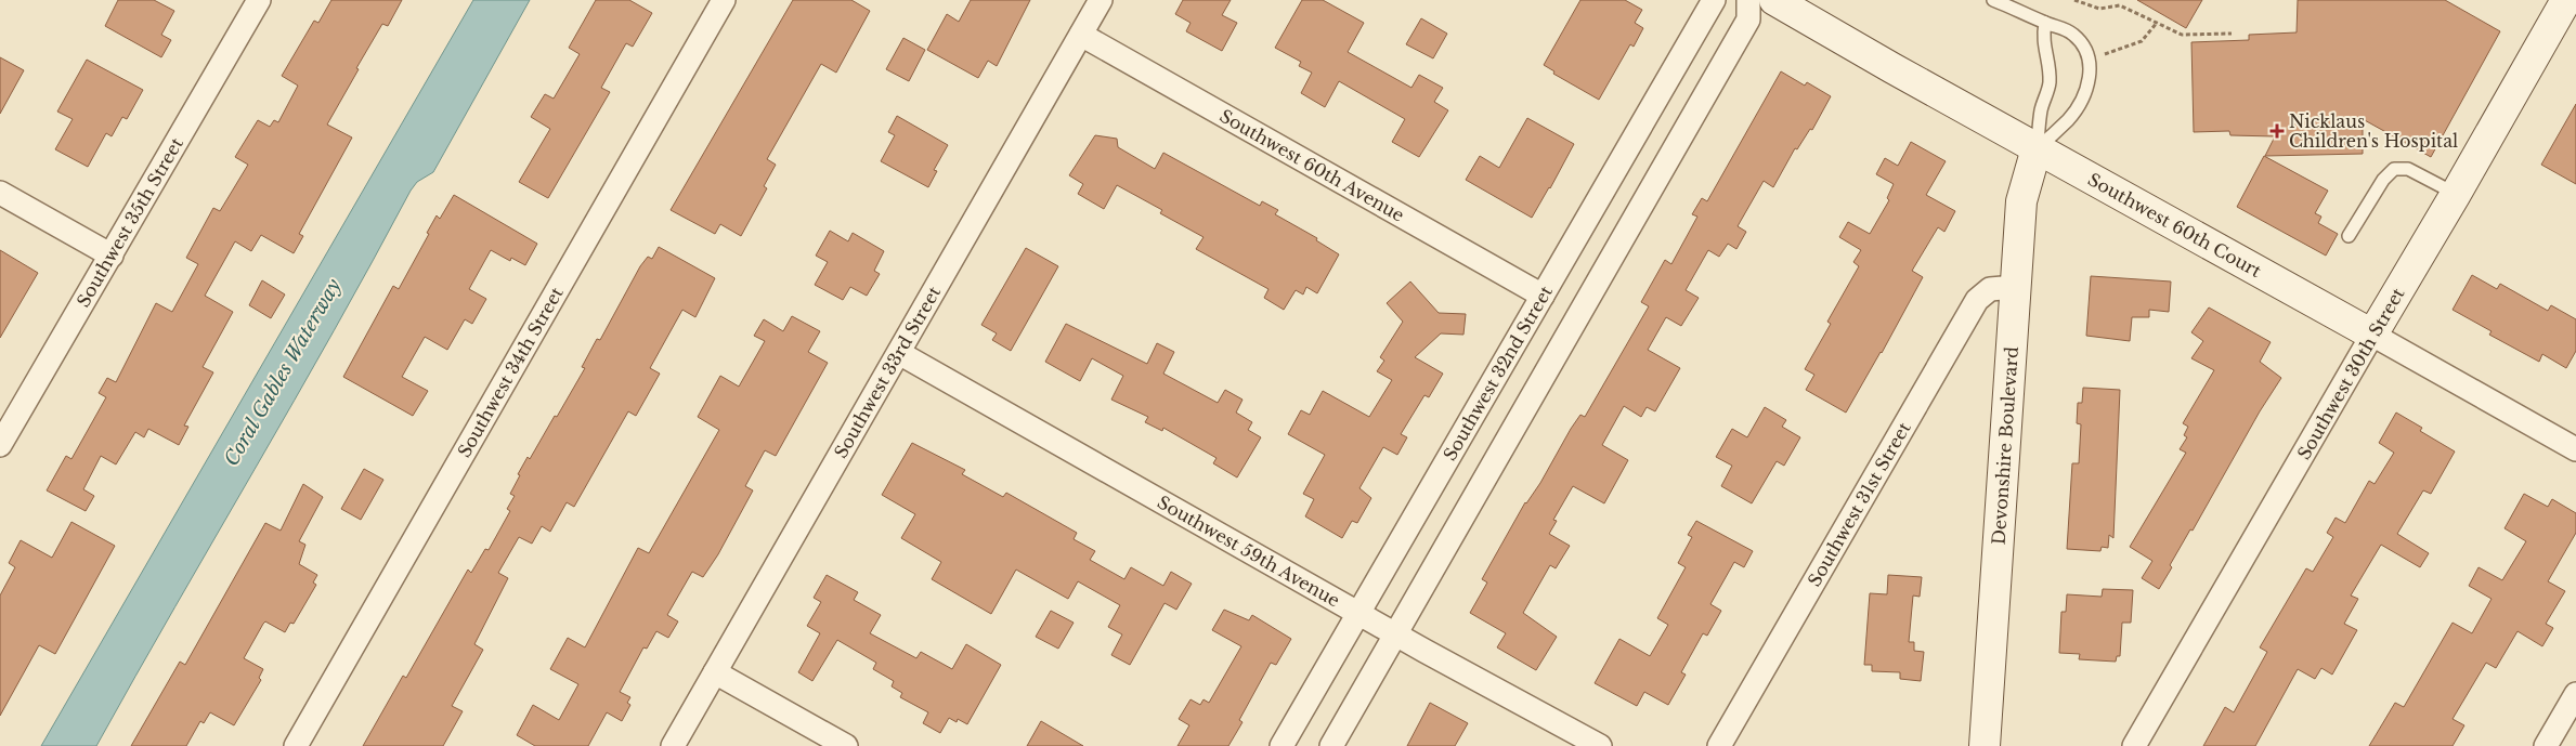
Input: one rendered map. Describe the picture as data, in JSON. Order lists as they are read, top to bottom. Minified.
{"streets":{"street":["Southwest 60th Avenue","Southwest 35th Street","Southwest 60th Court","Southwest 34th Street","Southwest 33rd Street","Southwest 32nd Street","Southwest 30th Street","Devonshire Boulevard","Southwest 31st Street","Southwest 59th Avenue"]},"crossings":[["Southwest 60th Avenue","Southwest 33rd Street"],["Southwest 60th Avenue","Southwest 32nd Street"],["Southwest 60th Court","Southwest 30th Street"],["Southwest 60th Court","Devonshire Boulevard"],["Southwest 33rd Street","Southwest 59th Avenue"],["Southwest 32nd Street","Southwest 59th Avenue"],["Devonshire Boulevard","Southwest 31st Street"]],"water":["Coral Gables Waterway"],"places":{"health":["Nicklaus Children's Hospital"]}}
